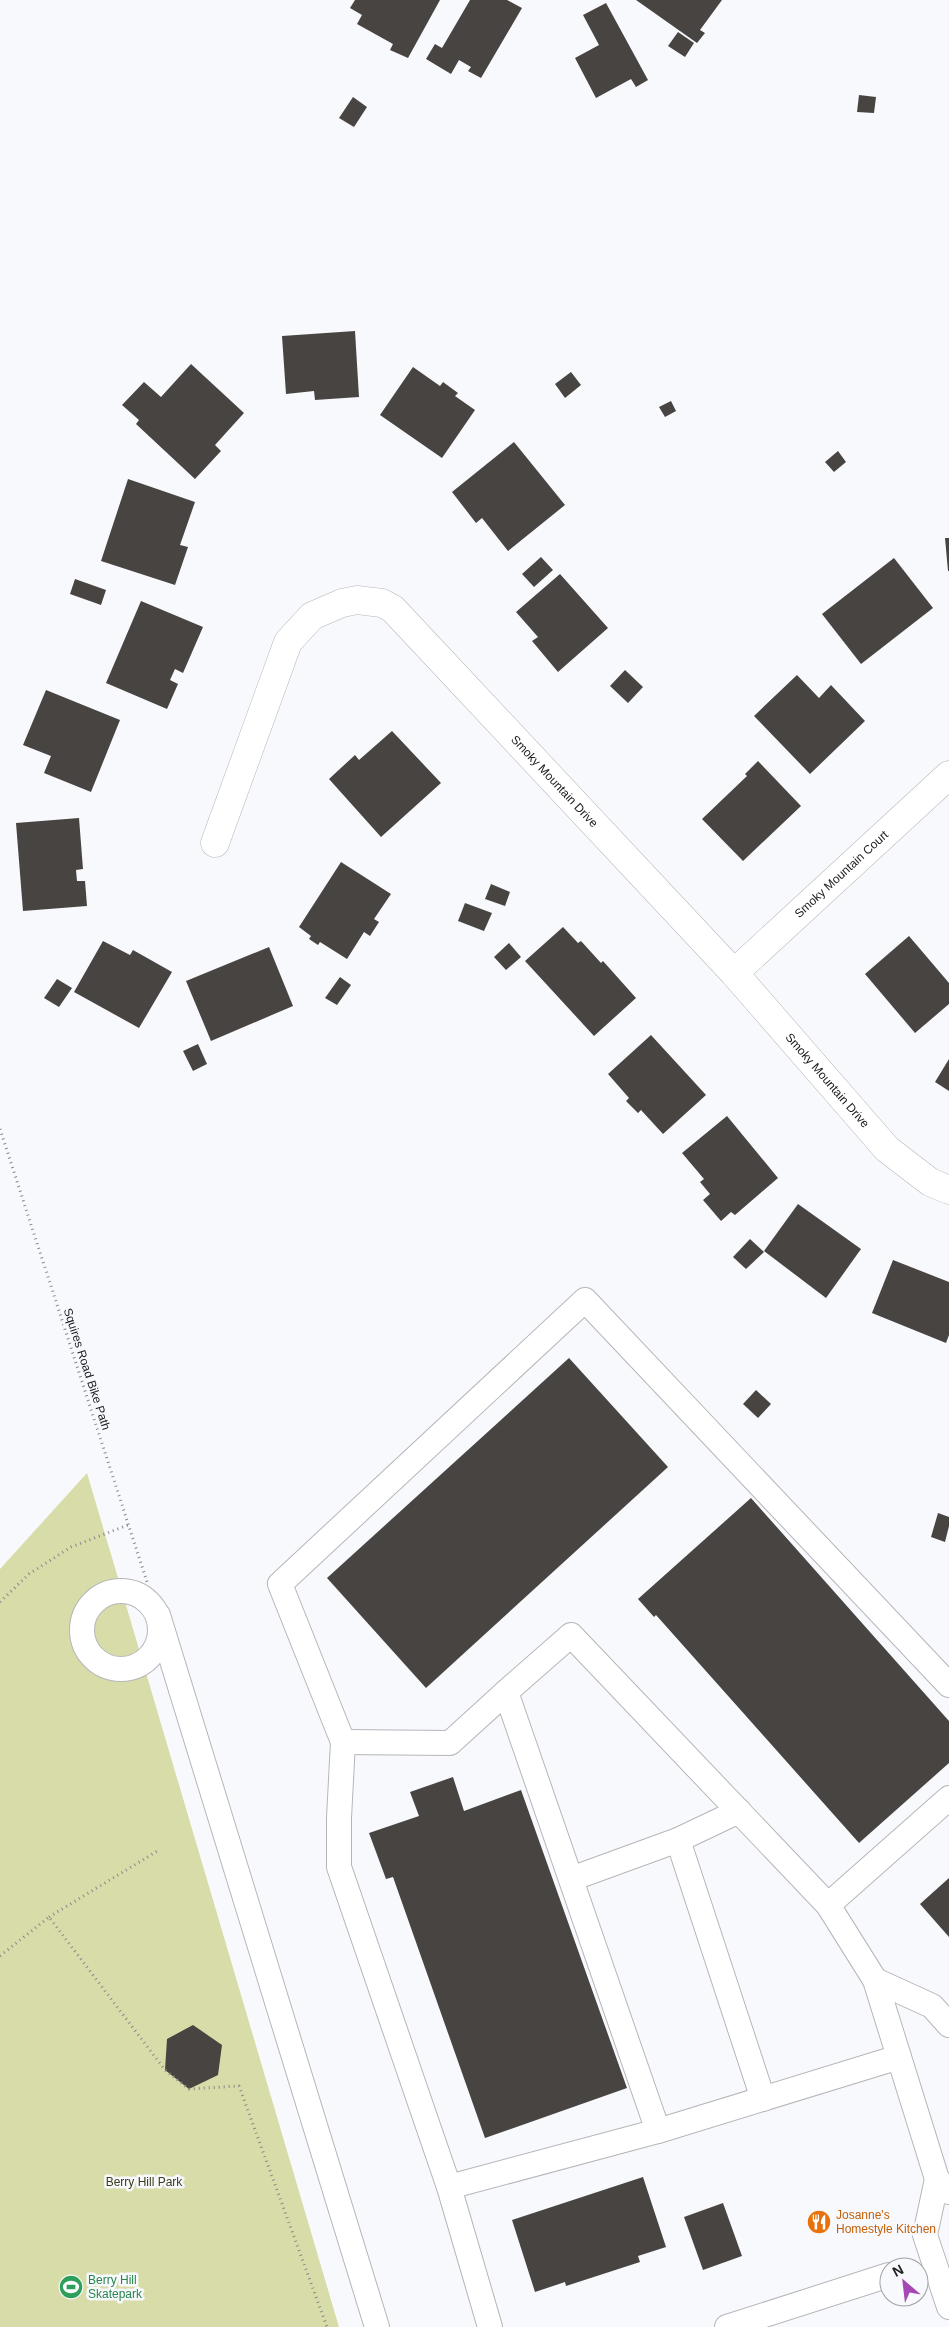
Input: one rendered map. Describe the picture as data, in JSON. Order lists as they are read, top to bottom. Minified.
{"streets":{"street":["Smoky Mountain Drive","Smoky Mountain Court"],"path":["Squires Road Bike Path"]},"crossings":[["Smoky Mountain Drive","Smoky Mountain Court"]],"parks":["Berry Hill Park"],"places":{"restaurant":["Josanne's Homestyle Kitchen"],"sports":["Berry Hill Skatepark"]},"north":"top left"}
